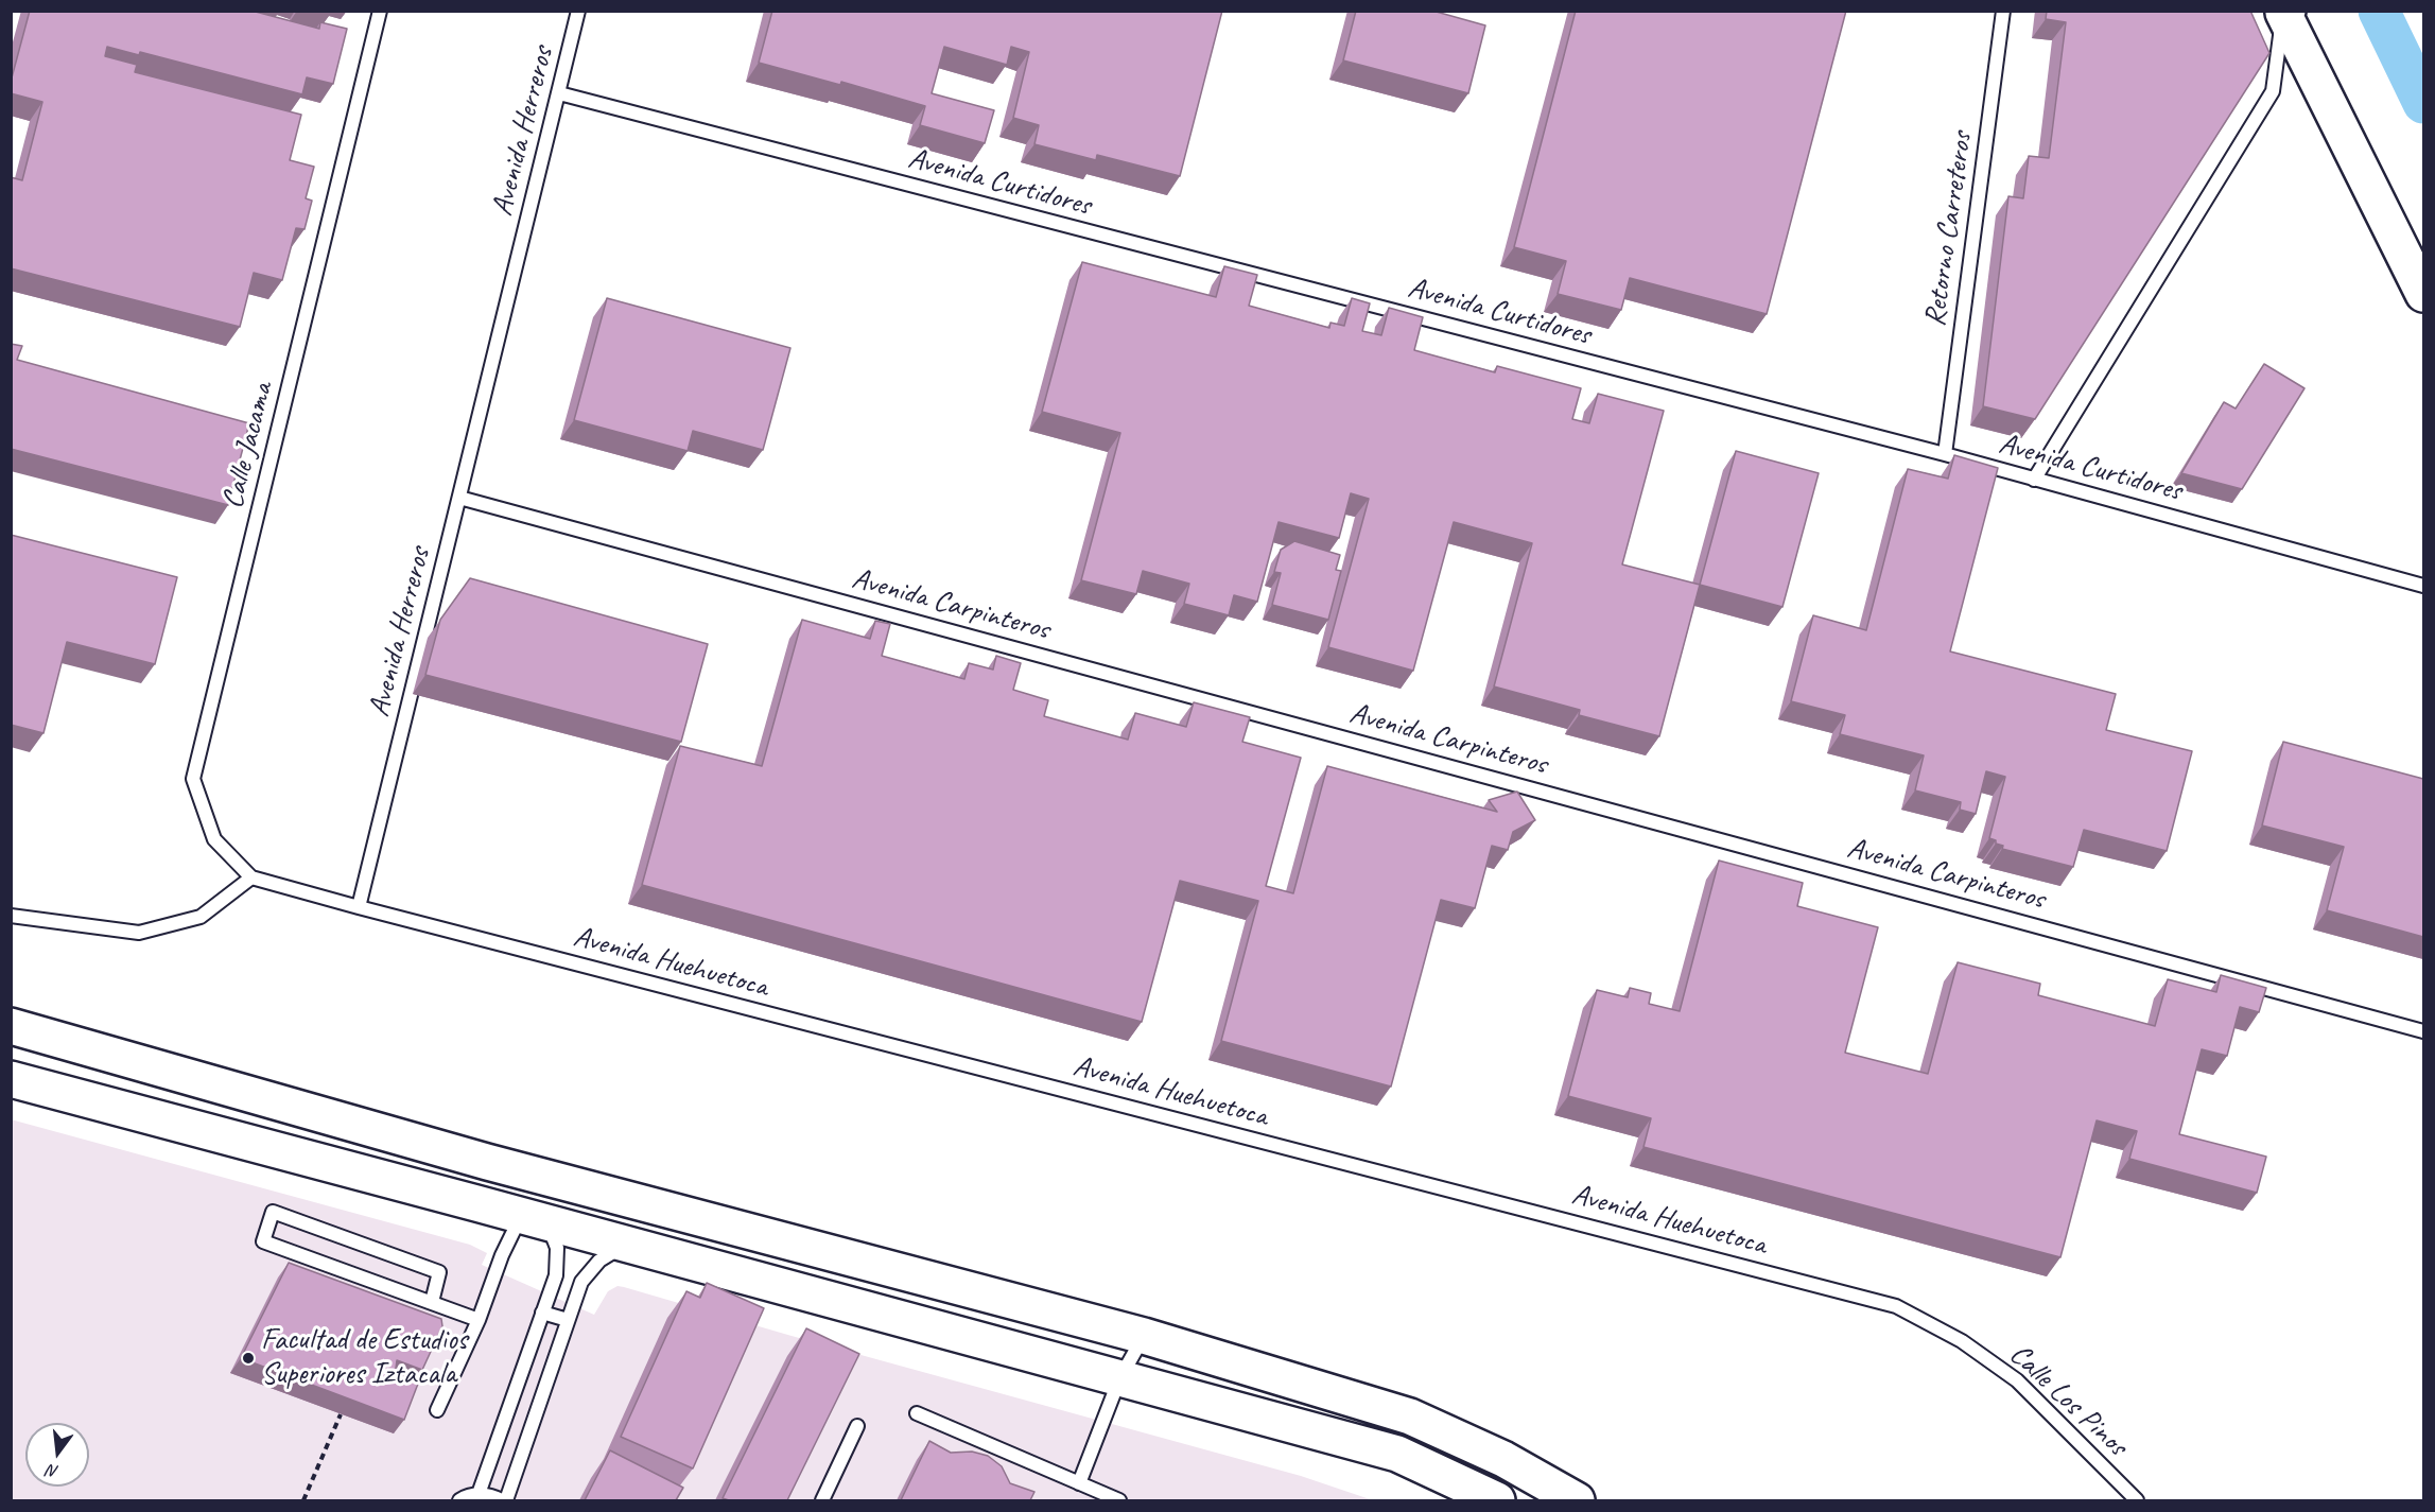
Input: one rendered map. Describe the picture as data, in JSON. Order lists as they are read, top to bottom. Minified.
{"streets":{"lane":["Avenida Herreros","Avenida Curtidores","Retorno Carreteros","Calle Jacama","Avenida Carpinteros","Avenida Huehuetoca","Calle Los Pinos"]},"crossings":[["Avenida Herreros","Avenida Curtidores"],["Avenida Herreros","Avenida Carpinteros"],["Avenida Herreros","Avenida Huehuetoca"],["Avenida Curtidores","Retorno Carreteros"],["Avenida Huehuetoca","Calle Los Pinos"]],"places":["Facultad de Estudios Superiores Iztacala"],"north":"bottom"}
